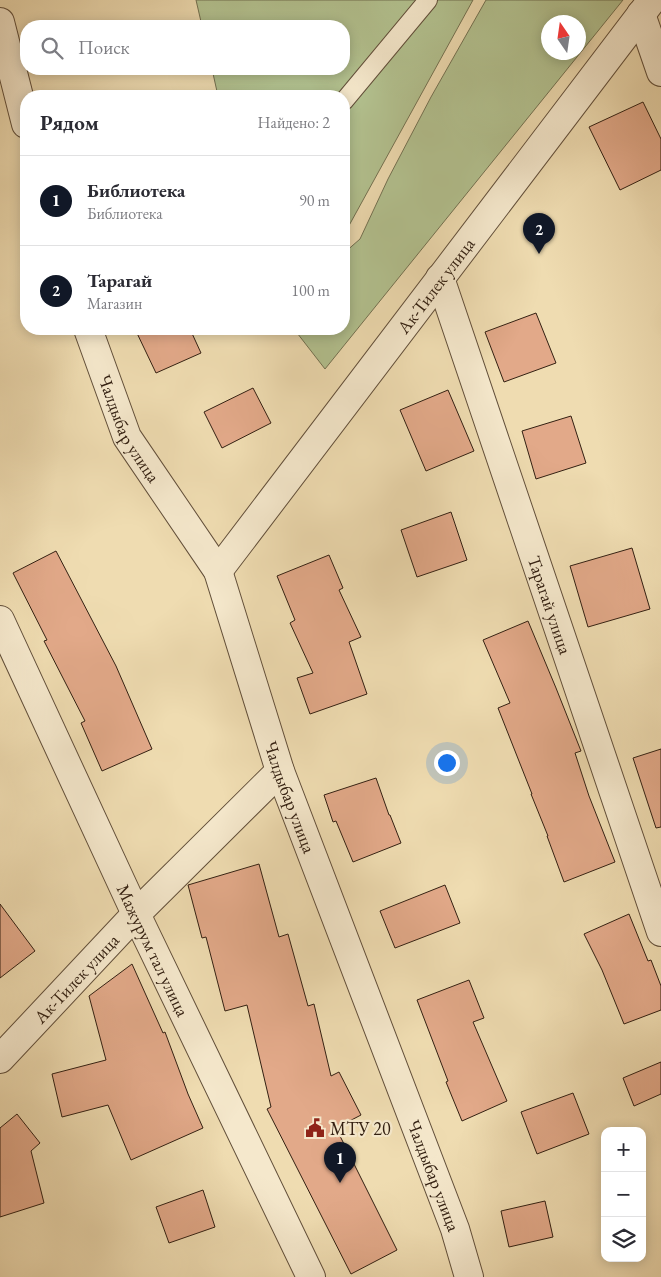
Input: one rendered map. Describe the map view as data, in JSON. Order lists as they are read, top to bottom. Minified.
{"streets":{"street":["Ак-Тилек улица","Чалдыбар улица","Тарагай улица","Мажурум тал улица"]},"crossings":[["Ак-Тилек улица","Чалдыбар улица"],["Ак-Тилек улица","Тарагай улица"],["Ак-Тилек улица","Мажурум тал улица"]],"places":{"public building":["МТУ 20"]},"north":"top","page":{"search":"Поиск","heading":["Рядом","Найдено: 2"],"list":[{"mark":"1","name":"Библиотека","note":"Библиотека","value":"90 m"},{"mark":"2","name":"Тарагай","note":"Магазин","value":"100 m"}],"pins":["2","1"],"map_buttons":["+","−"]}}
